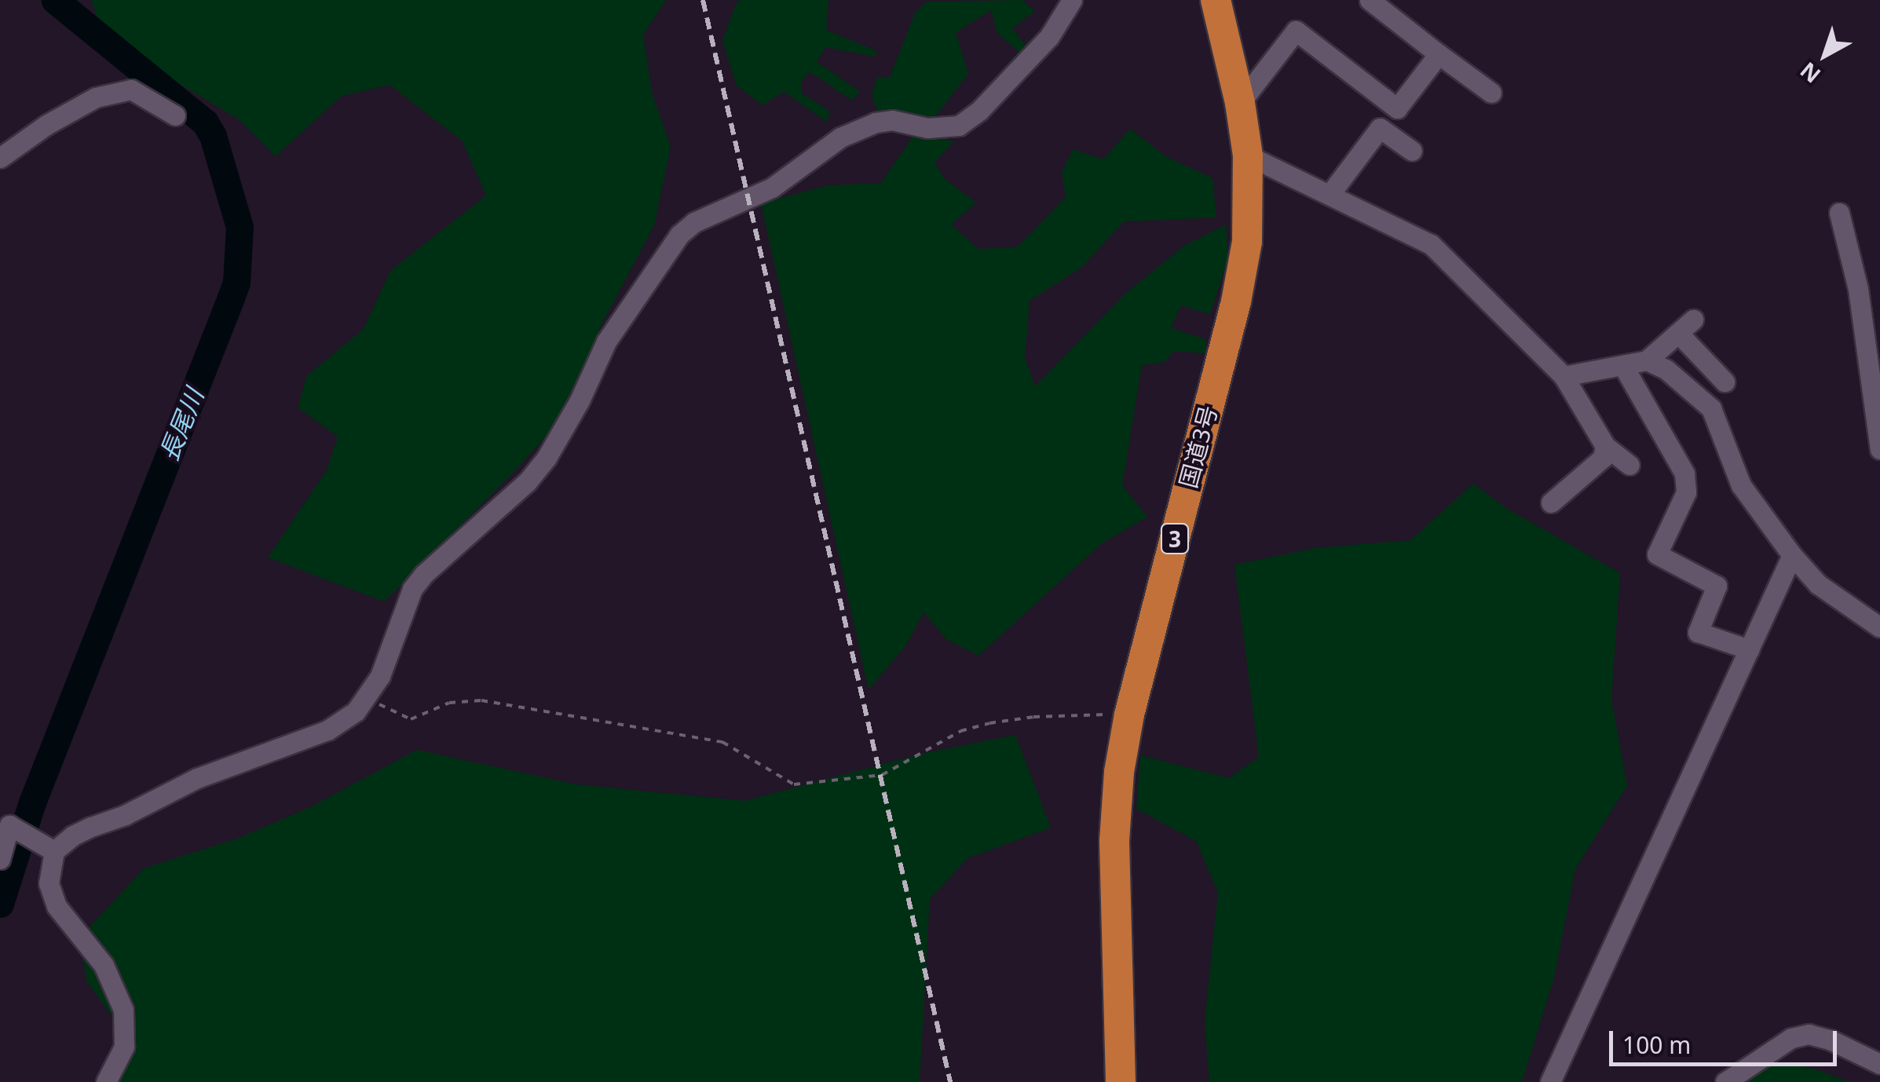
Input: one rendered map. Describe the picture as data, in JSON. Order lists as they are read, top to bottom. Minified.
{"streets":{"highway":["国道3号","3"]},"water":["長尾川"],"scale_bar":"100 m","north":"bottom left"}
